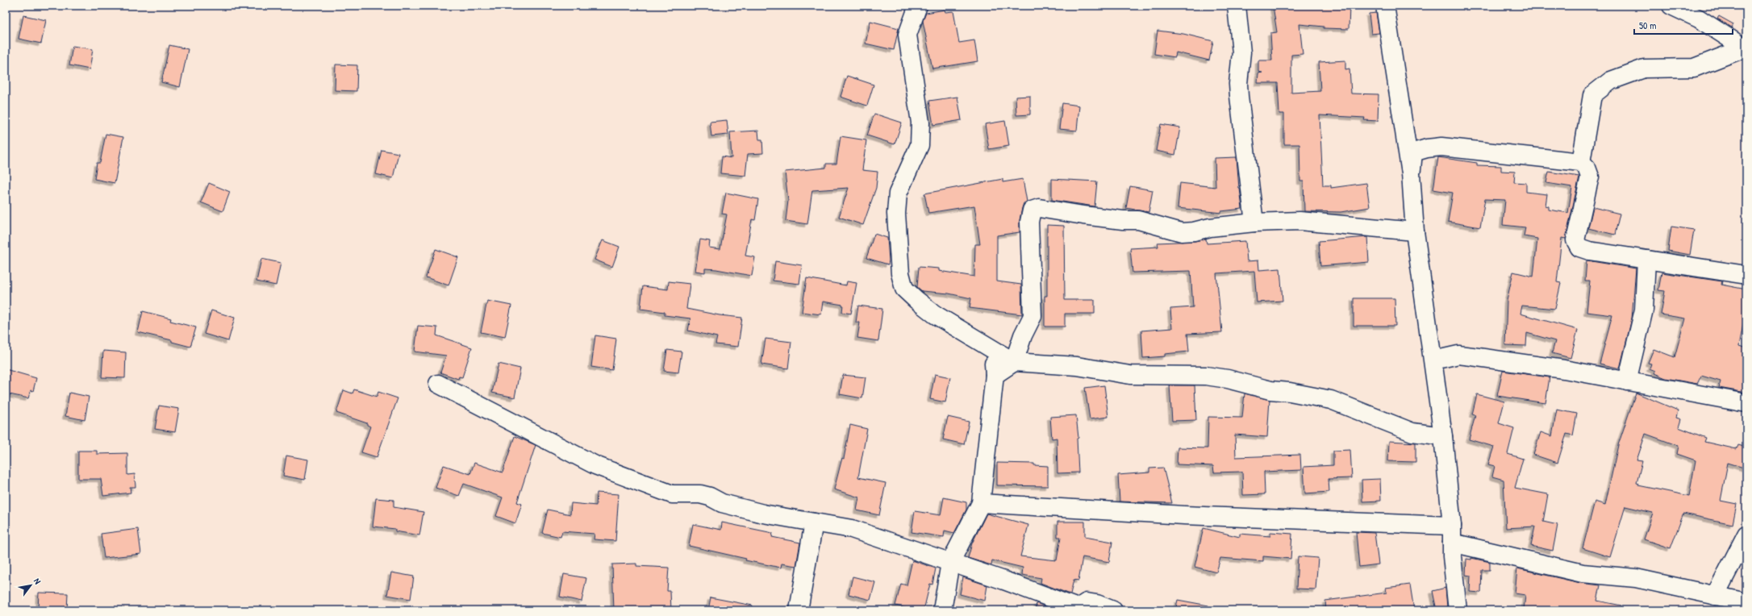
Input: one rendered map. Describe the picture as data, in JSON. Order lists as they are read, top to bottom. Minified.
{"scale_bar":"50 m","north":"top right"}
